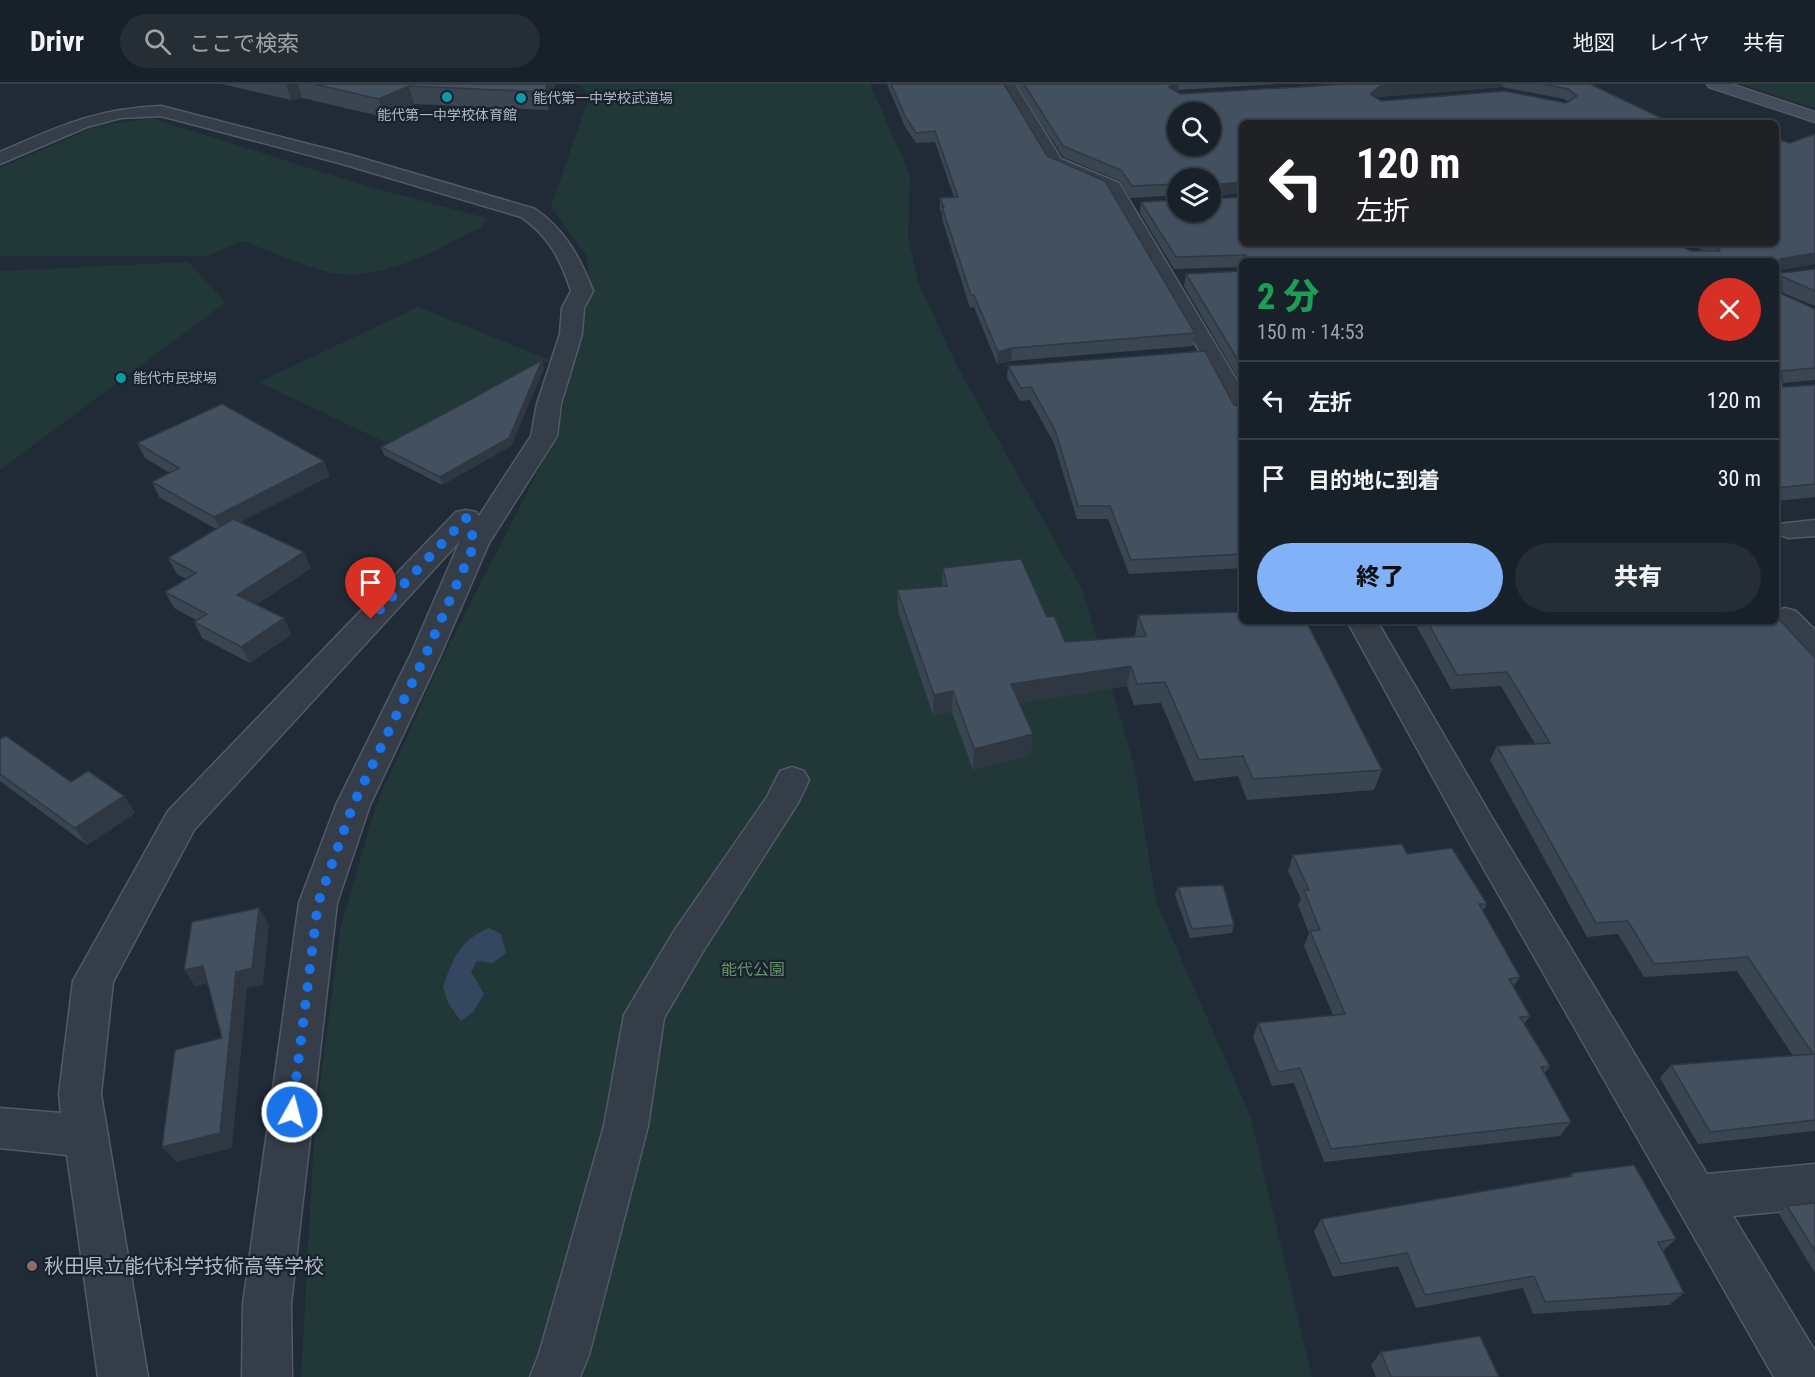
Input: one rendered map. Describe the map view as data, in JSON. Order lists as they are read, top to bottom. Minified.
{"parks":["能代公園"],"places":["能代第一中学校体育館","能代第一中学校武道場","能代市民球場","秋田県立能代科学技術高等学校"],"page":{"header":"Drivr","search":"ここで検索","nav":["地図","レイヤ","共有"],"turn":["120 m","左折"],"heading":["2 分","150 m · 14:53"],"list":[{"name":"左折","value":"120 m"},{"name":"目的地に到着","value":"30 m"}],"buttons":["終了","共有"]}}
